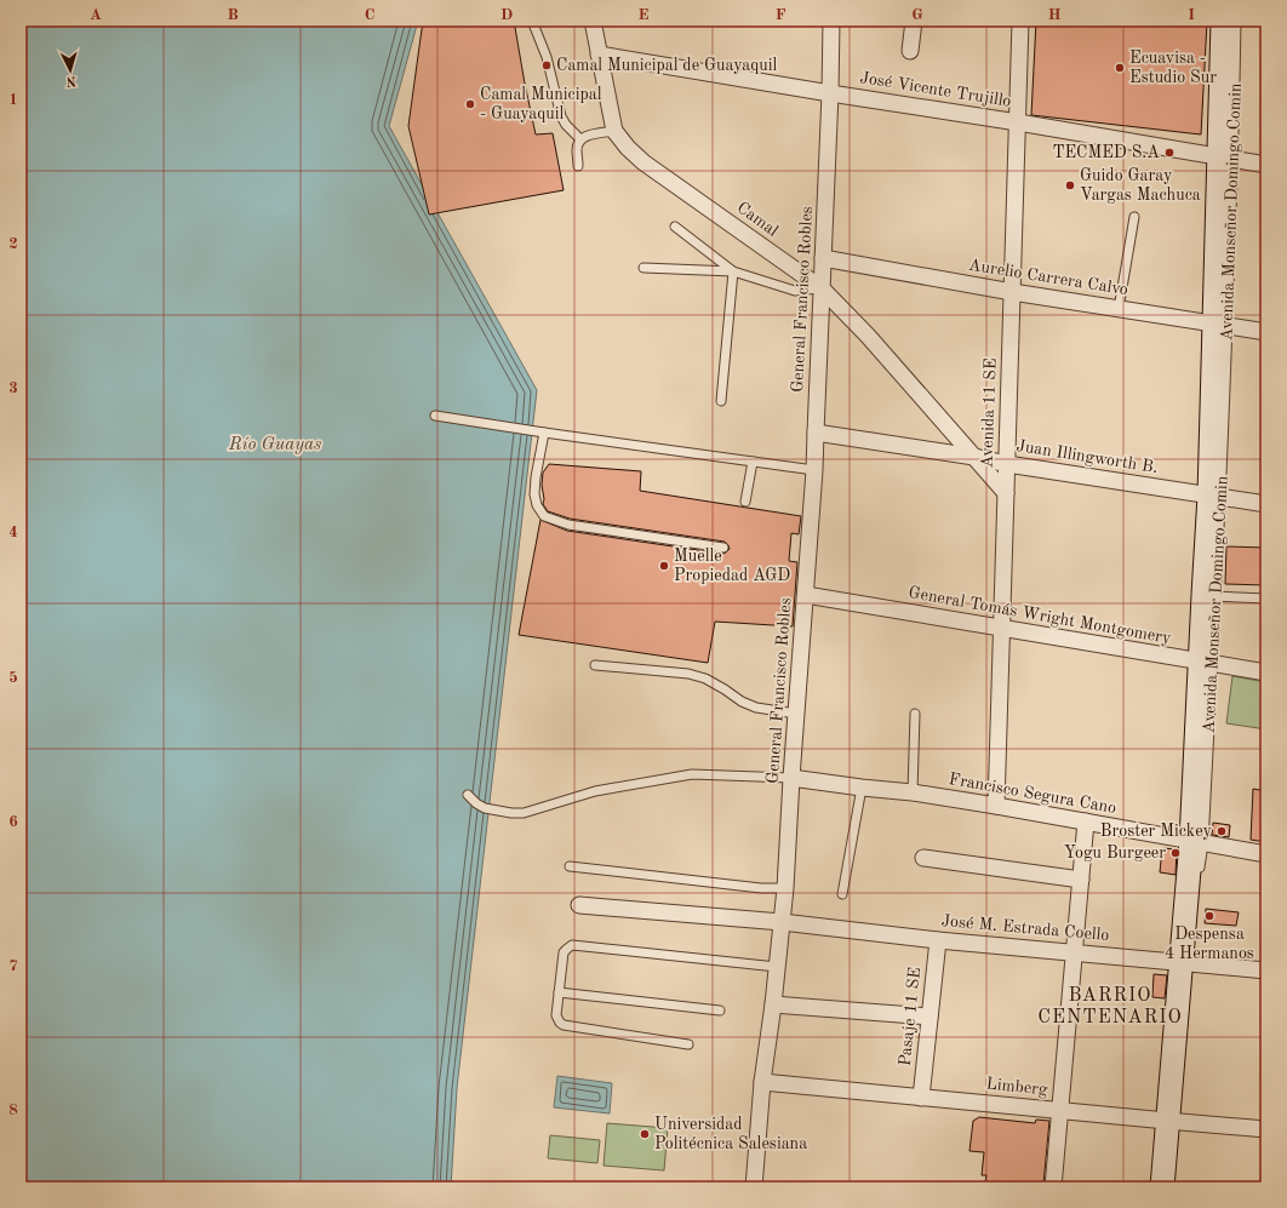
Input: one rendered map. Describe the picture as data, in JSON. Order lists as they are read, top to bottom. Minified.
{"streets":{"main road":["Avenida Monseñor Domingo Comin"],"street":["José Vicente Trujillo","Camal","Aurelio Carrera Calvo","General Francisco Robles","Avenida 11 SE","Juan Illingworth B.","General Tomás Wright Montgomery","Francisco Segura Cano","José M. Estrada Coello","Pasaje 11 SE","Limberg"]},"crossings":[["José Vicente Trujillo","Avenida Monseñor Domingo Comin"],["José Vicente Trujillo","Camal"],["José Vicente Trujillo","General Francisco Robles"],["José Vicente Trujillo","Avenida 11 SE"],["Avenida Monseñor Domingo Comin","Aurelio Carrera Calvo"],["Avenida Monseñor Domingo Comin","Juan Illingworth B."],["Avenida Monseñor Domingo Comin","General Tomás Wright Montgomery"],["Avenida Monseñor Domingo Comin","Francisco Segura Cano"],["Avenida Monseñor Domingo Comin","José M. Estrada Coello"],["Avenida Monseñor Domingo Comin","Limberg"],["Camal","General Francisco Robles"],["Camal","Avenida 11 SE"],["Camal","Juan Illingworth B."],["Aurelio Carrera Calvo","General Francisco Robles"],["Aurelio Carrera Calvo","Avenida 11 SE"],["General Francisco Robles","Juan Illingworth B."],["General Francisco Robles","General Tomás Wright Montgomery"],["General Francisco Robles","Francisco Segura Cano"],["General Francisco Robles","José M. Estrada Coello"],["General Francisco Robles","Limberg"],["Avenida 11 SE","Juan Illingworth B."],["Avenida 11 SE","General Tomás Wright Montgomery"],["Avenida 11 SE","Francisco Segura Cano"],["José M. Estrada Coello","Pasaje 11 SE"],["Pasaje 11 SE","Limberg"]],"districts":["BARRIO CENTENARIO"],"water":["Río Guayas"],"places":["Camal Municipal de Guayaquil","Ecuavisa - Estudio Sur","Camal Municipal - Guayaquil","TECMED S.A","Guido Garay Vargas Machuca","Muelle Propiedad AGD","Broster Mickey","Yogu Burgeer","Despensa 4 Hermanos","Universidad Politécnica Salesiana"],"north":"bottom","grid":{"columns":["A","B","C","D","E","F","G","H","I"],"rows":["1","2","3","4","5","6","7","8"]}}
